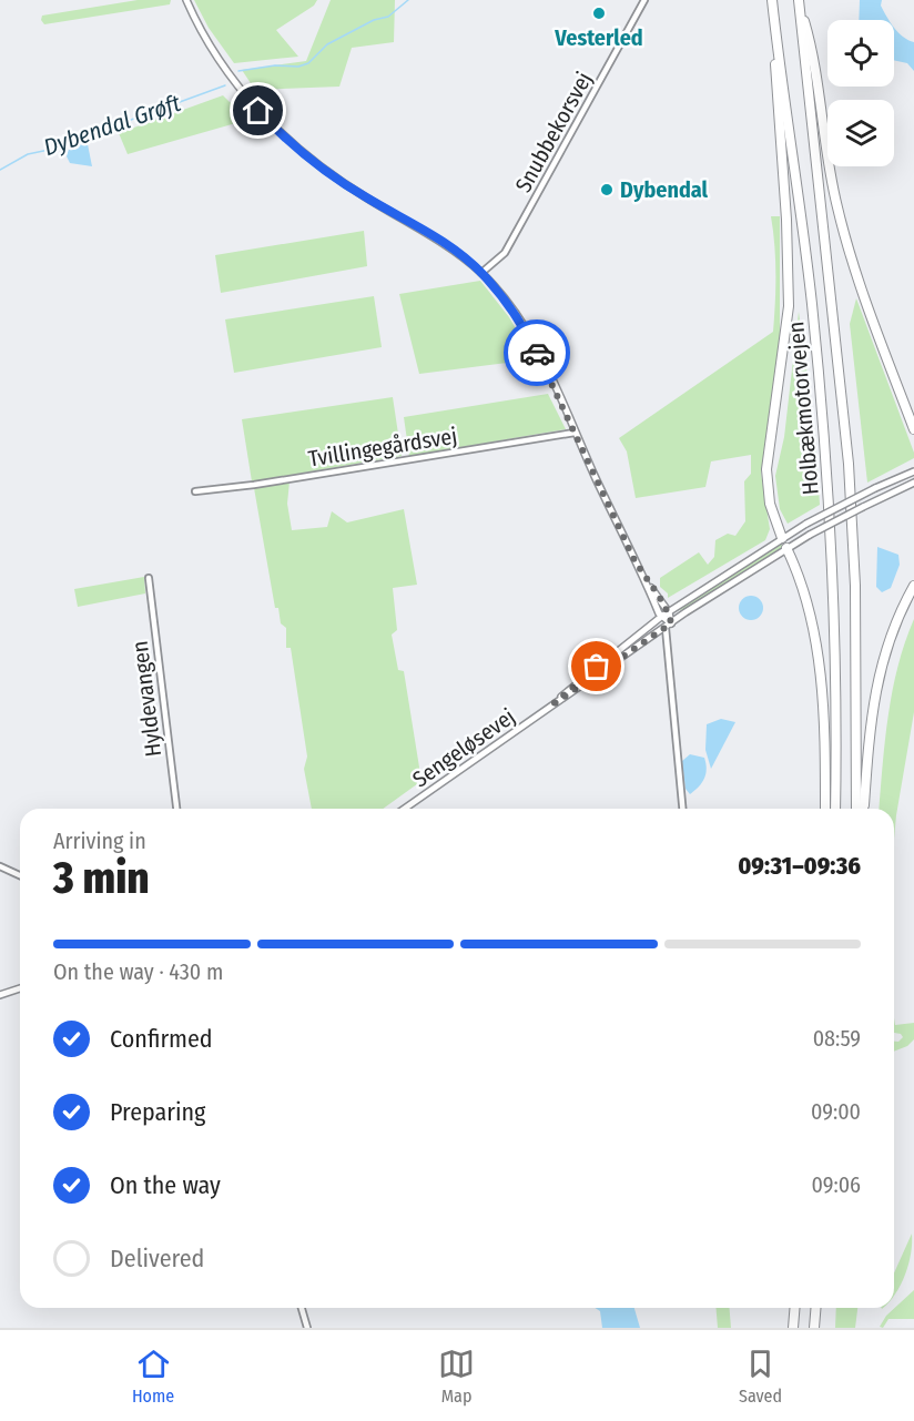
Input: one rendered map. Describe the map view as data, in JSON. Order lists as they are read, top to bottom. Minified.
{"streets":{"highway":["Holbækmotorvejen"],"street":["Snubbekorsvej","Tvillingegårdsvej","Hyldevangen","Sengeløsevej"]},"water":["Dybendal Grøft"],"places":["Vesterled","Dybendal"],"page":{"heading":["3 min","Arriving in","09:31–09:36"],"bar":"On the way · 430 m","list":[["Confirmed","08:59"],["Preparing","09:00"],["On the way","09:06"],"Delivered"],"tabs":["Home","Map","Saved"]}}
